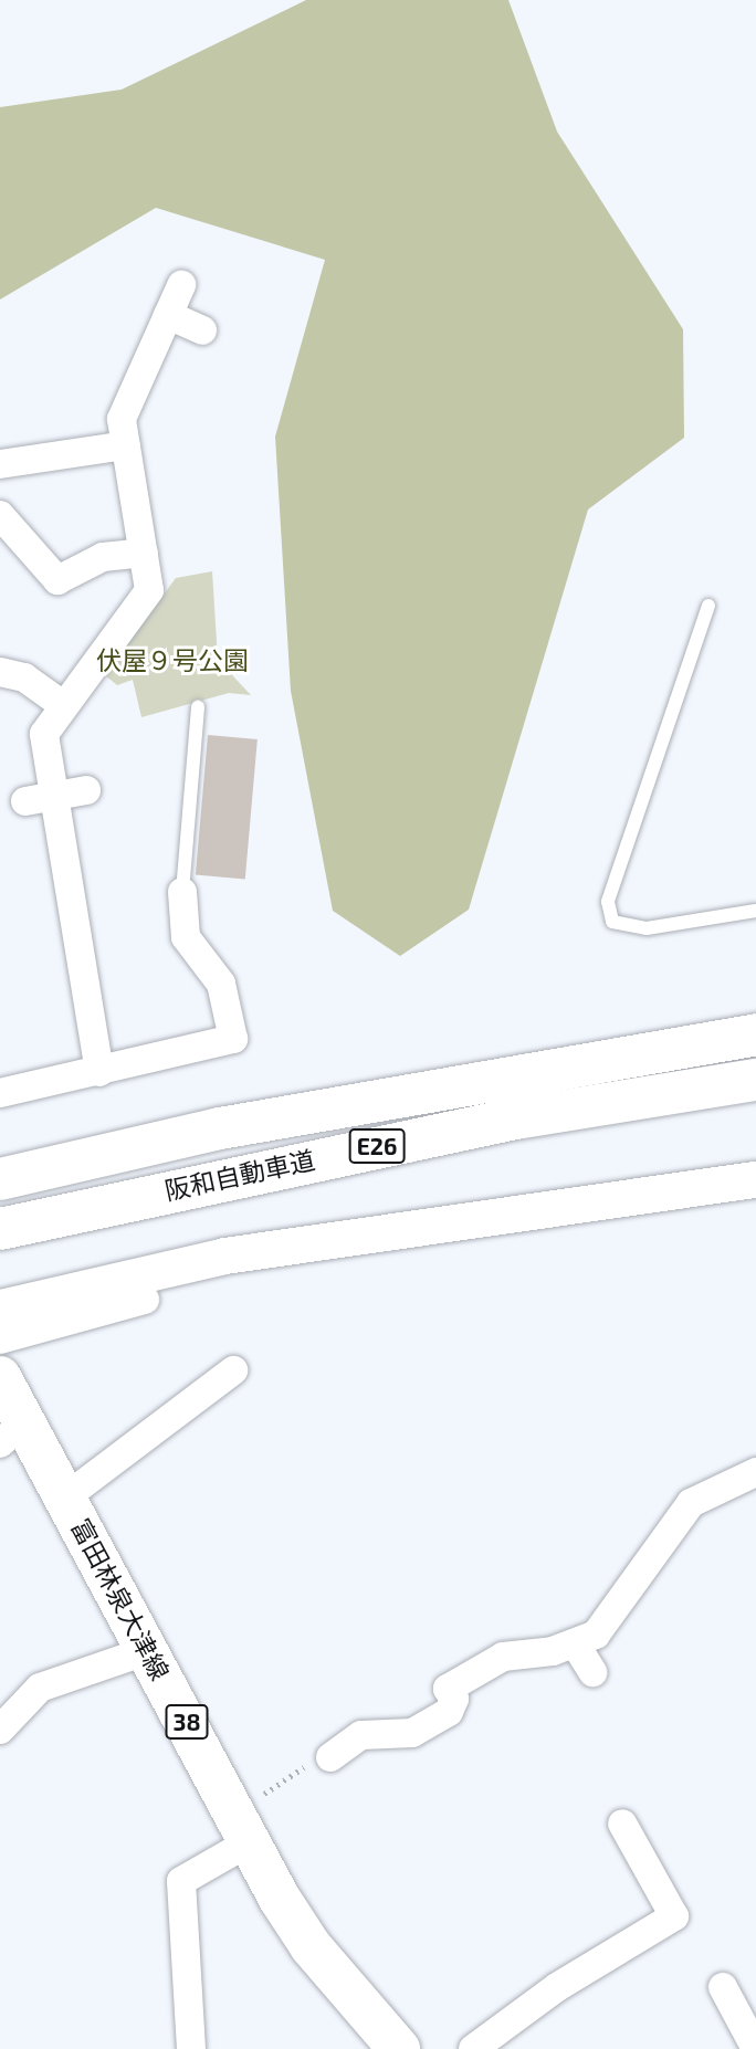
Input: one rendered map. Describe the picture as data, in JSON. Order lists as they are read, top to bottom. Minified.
{"streets":{"main road":["E26","阪和自動車道","富田林泉大津線","38"]},"parks":["伏屋９号公園"]}
